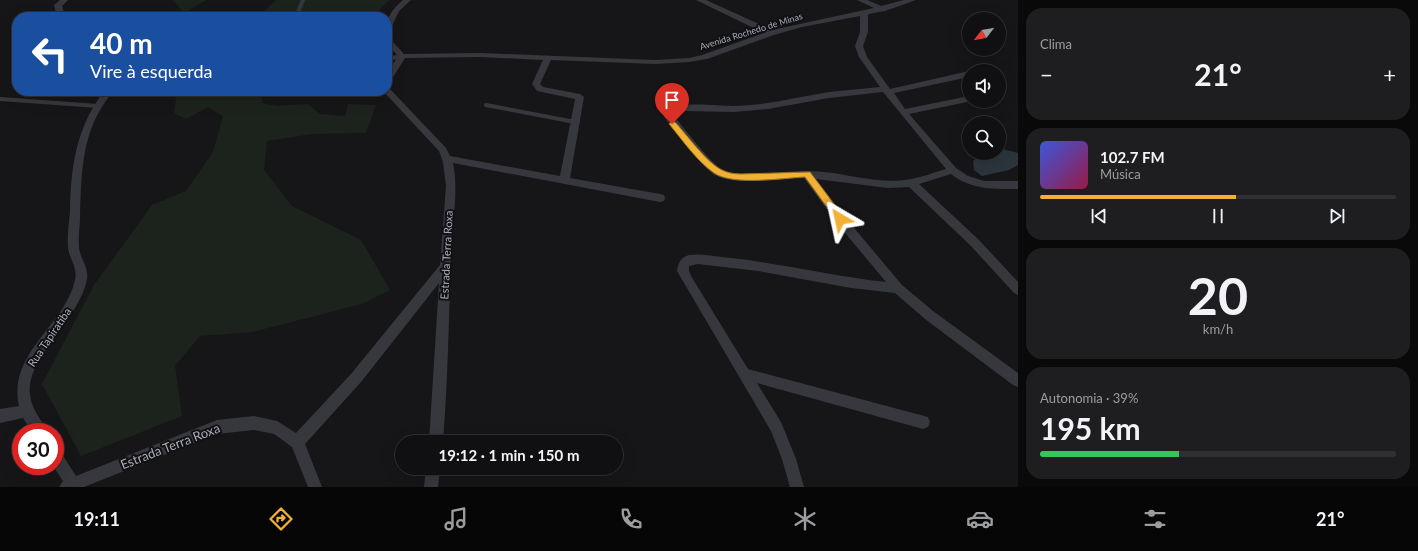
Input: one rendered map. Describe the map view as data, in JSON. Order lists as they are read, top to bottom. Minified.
{"streets":{"street":["Avenida Rochedo de Minas","Estrada Terra Roxa","Rua Tapiratiba"]},"north":"bottom left","page":{"tile":["Clima",["20","km/h"],["Autonomia · 39%","195 km"]],"turn":["40 m","Vire à esquerda"],"heat":["−","21°","+"],"song":["102.7 FM","Música"],"limit":"30","trip":"19:12 · 1 min · 150 m","tabs":["19:11","21°"]}}
